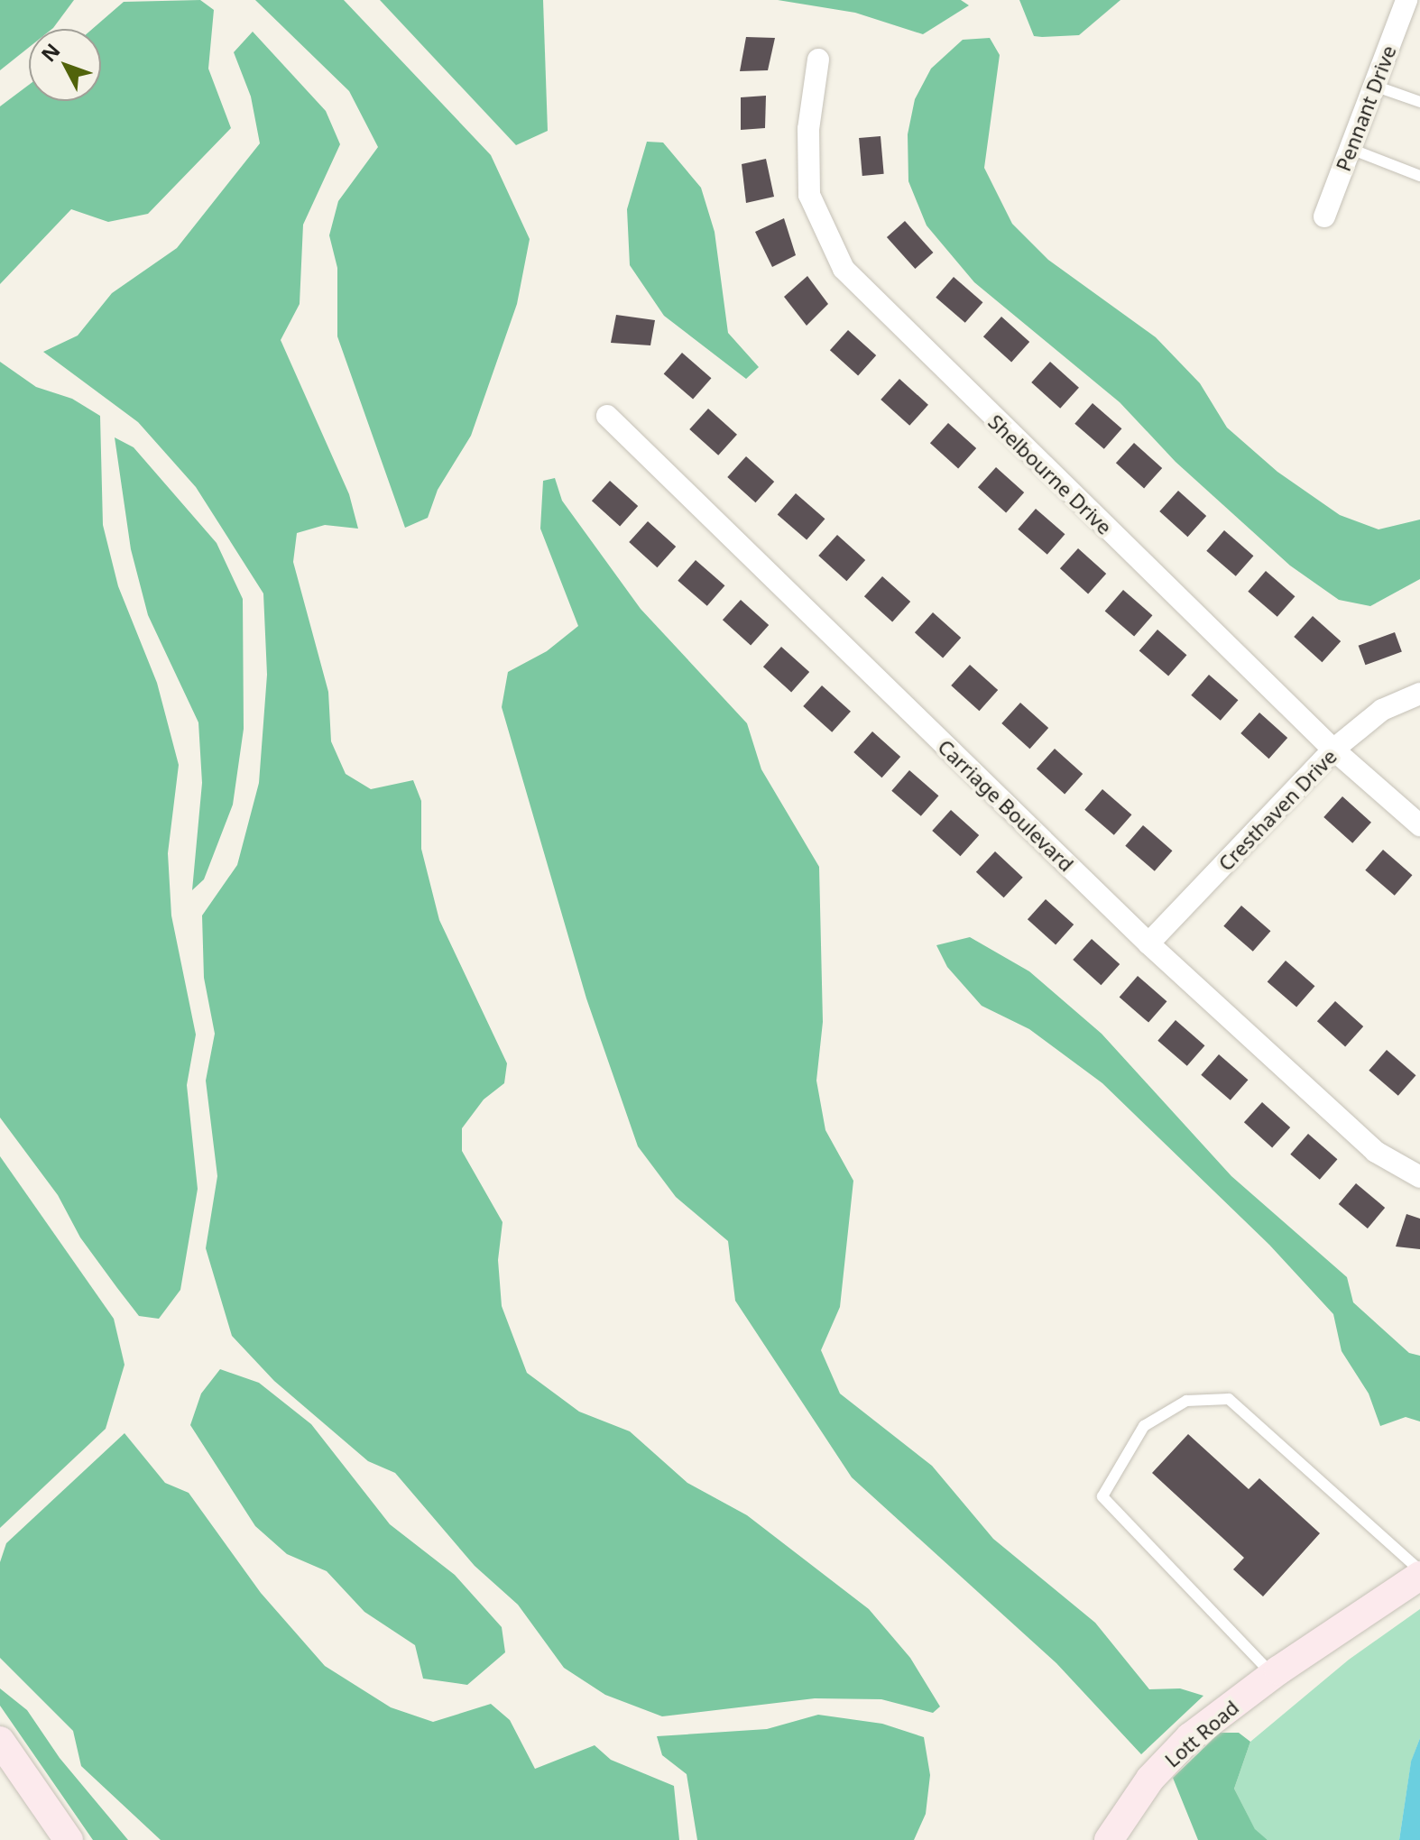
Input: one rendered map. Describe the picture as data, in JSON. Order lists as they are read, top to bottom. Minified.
{"streets":{"street":["Pennant Drive","Shelbourne Drive","Carriage Boulevard","Cresthaven Drive","Lott Road"]},"crossings":[["Shelbourne Drive","Cresthaven Drive"],["Carriage Boulevard","Cresthaven Drive"]],"north":"top left"}
